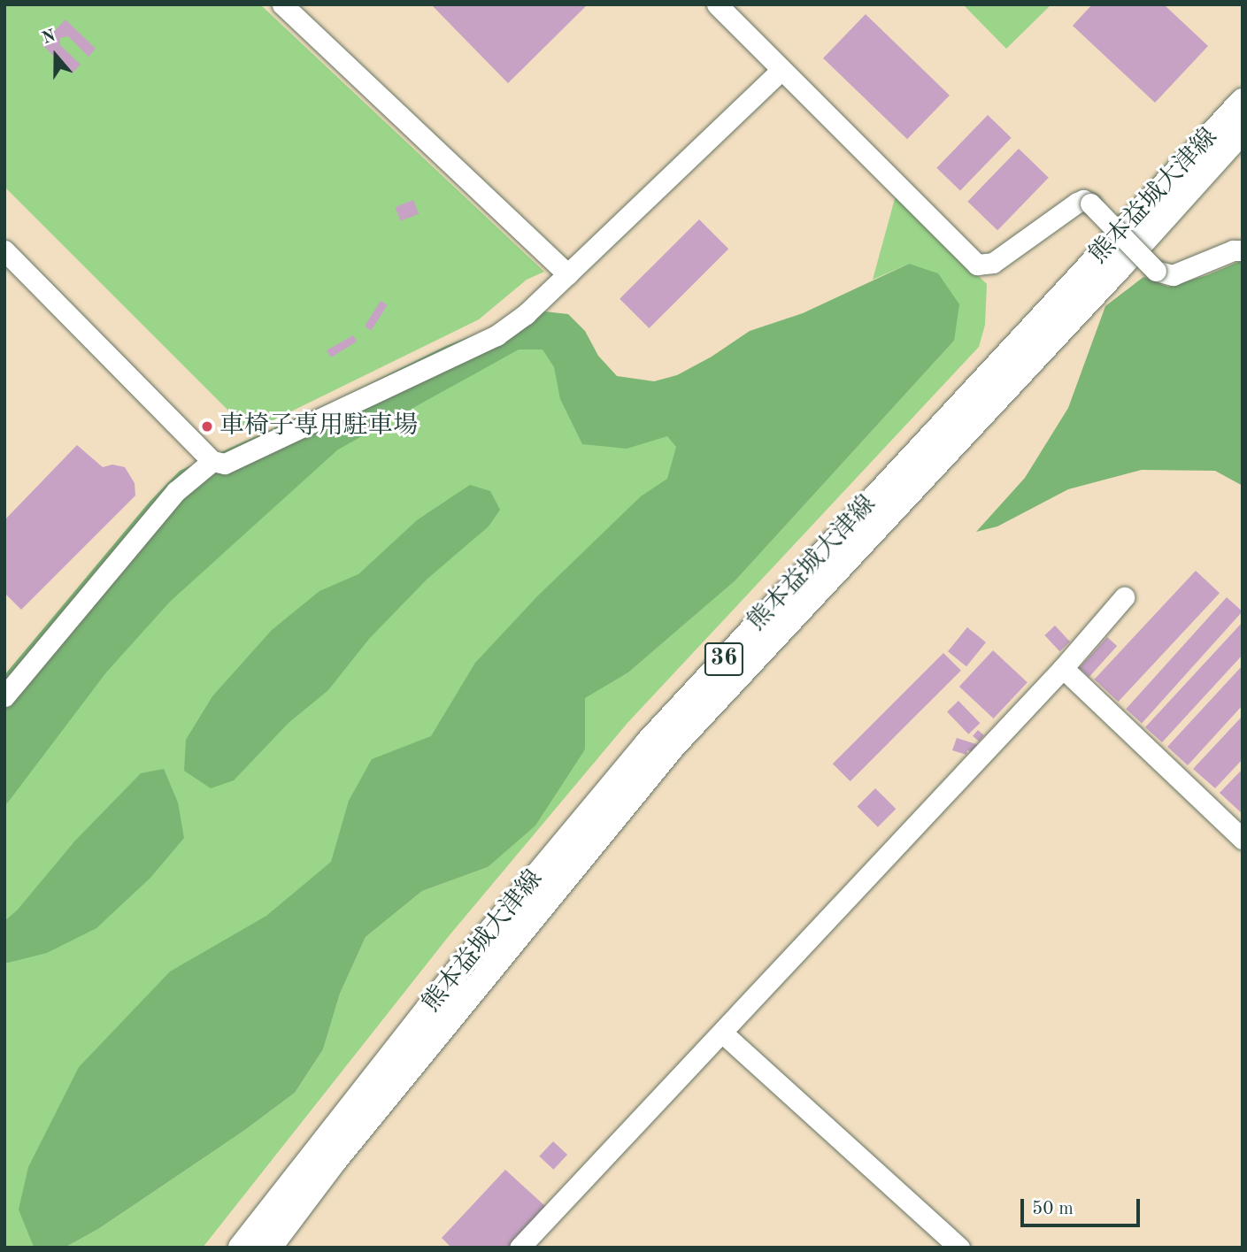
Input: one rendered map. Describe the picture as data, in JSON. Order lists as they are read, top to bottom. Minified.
{"streets":{"main road":["熊本益城大津線","36"]},"places":["車椅子専用駐車場"],"scale_bar":"50 m","north":"top"}
